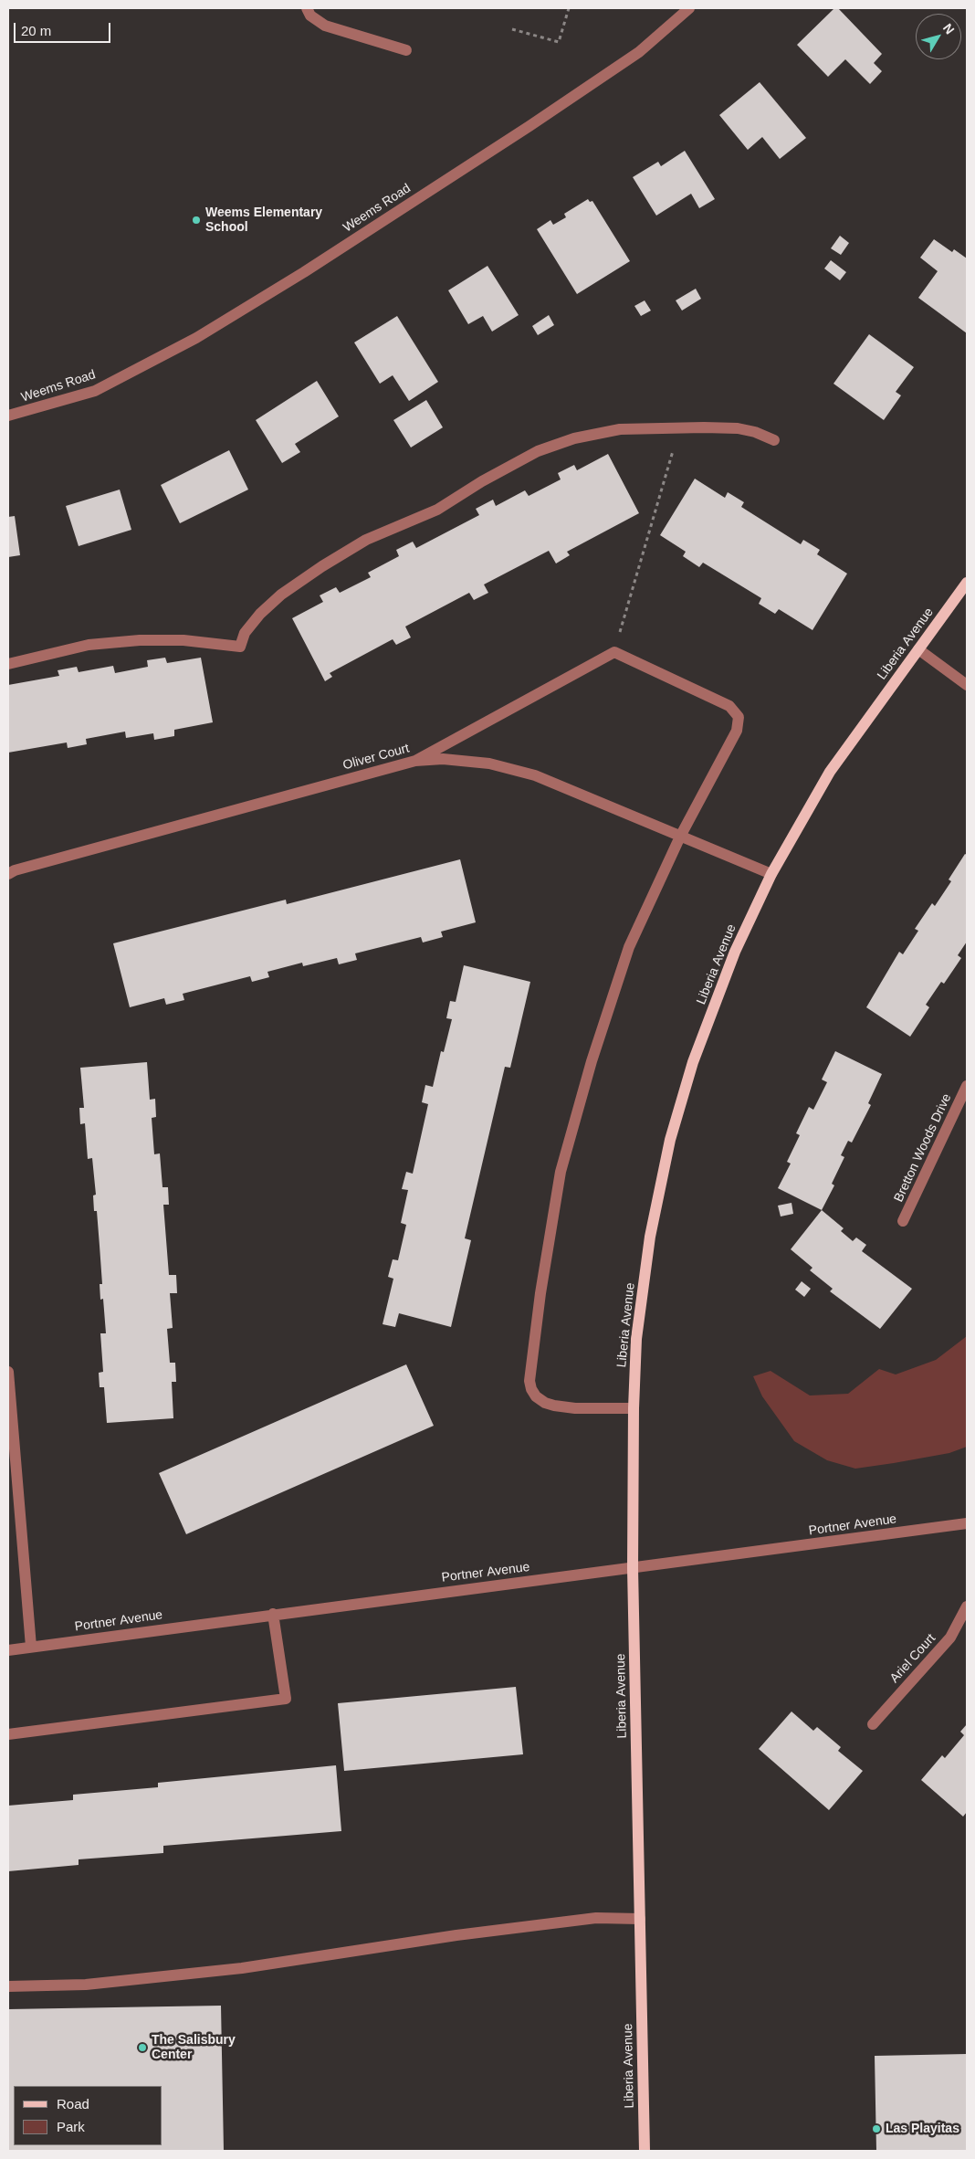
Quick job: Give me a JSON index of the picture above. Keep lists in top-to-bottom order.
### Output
{
  "streets": {
    "main road": ["Liberia Avenue"],
    "street": [
      "Weems Road",
      "Oliver Court",
      "Bretton Woods Drive",
      "Portner Avenue",
      "Ariel Court"
    ]
  },
  "crossings": [
    ["Liberia Avenue", "Oliver Court"],
    ["Liberia Avenue", "Portner Avenue"]
  ],
  "places": ["Weems Elementary School", "The Salisbury Center", "Las Playitas"],
  "legend": ["Road", "Park"],
  "scale_bar": "20 m",
  "north": "top right"
}
